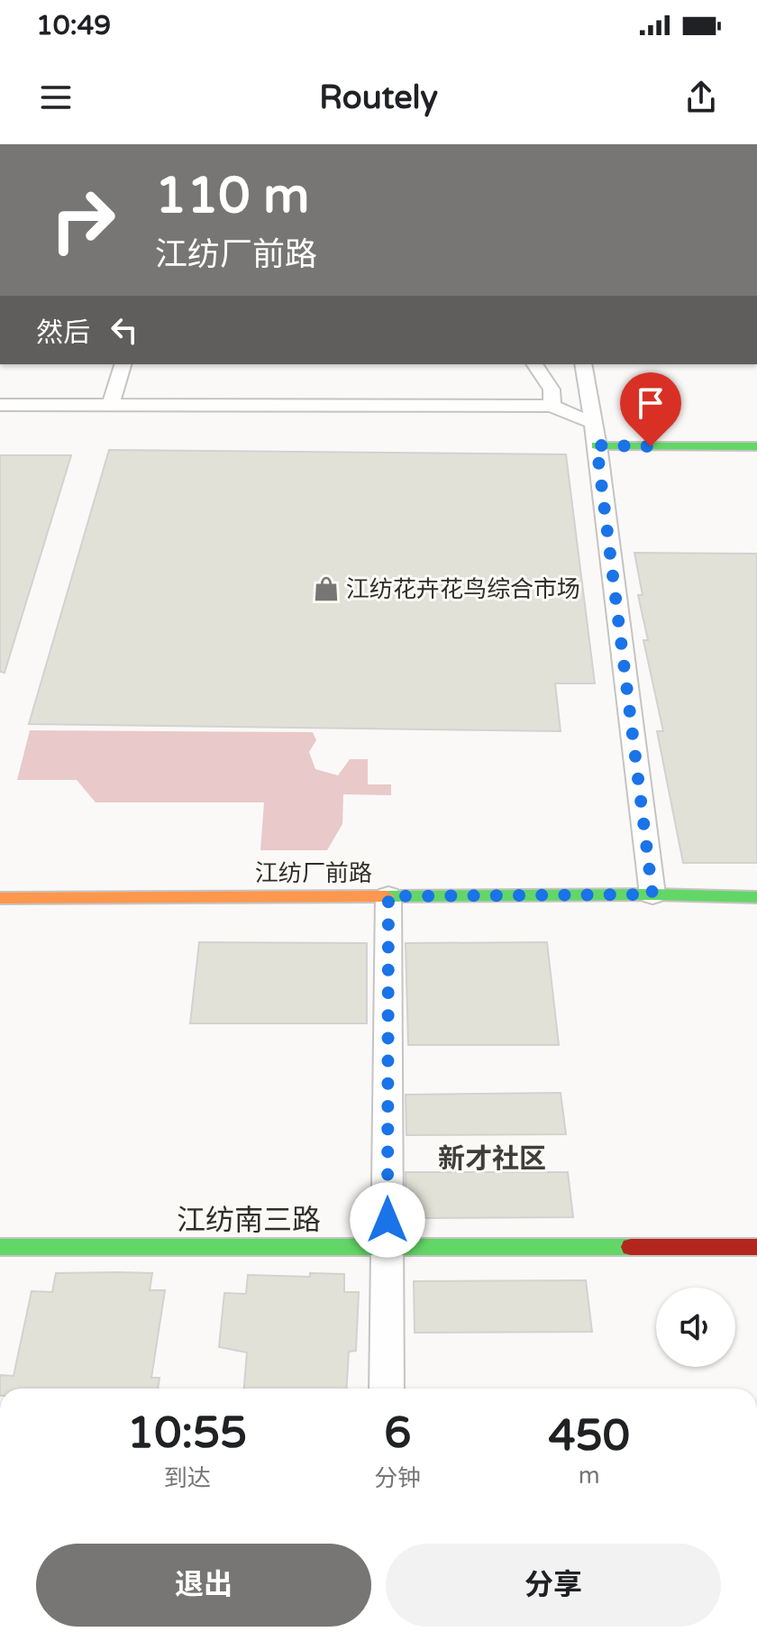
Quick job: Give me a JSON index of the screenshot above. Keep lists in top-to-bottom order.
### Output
{
  "streets": {
    "main road": ["江纺厂前路", "江纺南三路"]
  },
  "districts": ["新才社区"],
  "places": {
    "shop": ["江纺花卉花鸟综合市场"]
  },
  "page": {
    "status": "10:49",
    "header": "Routely",
    "turn": ["110 m", "江纺厂前路"],
    "then": "然后",
    "eta": [
      "10:55",
      "到达",
      "6",
      "分钟",
      "450",
      "m"
    ],
    "buttons": ["退出", "分享"]
  }
}
